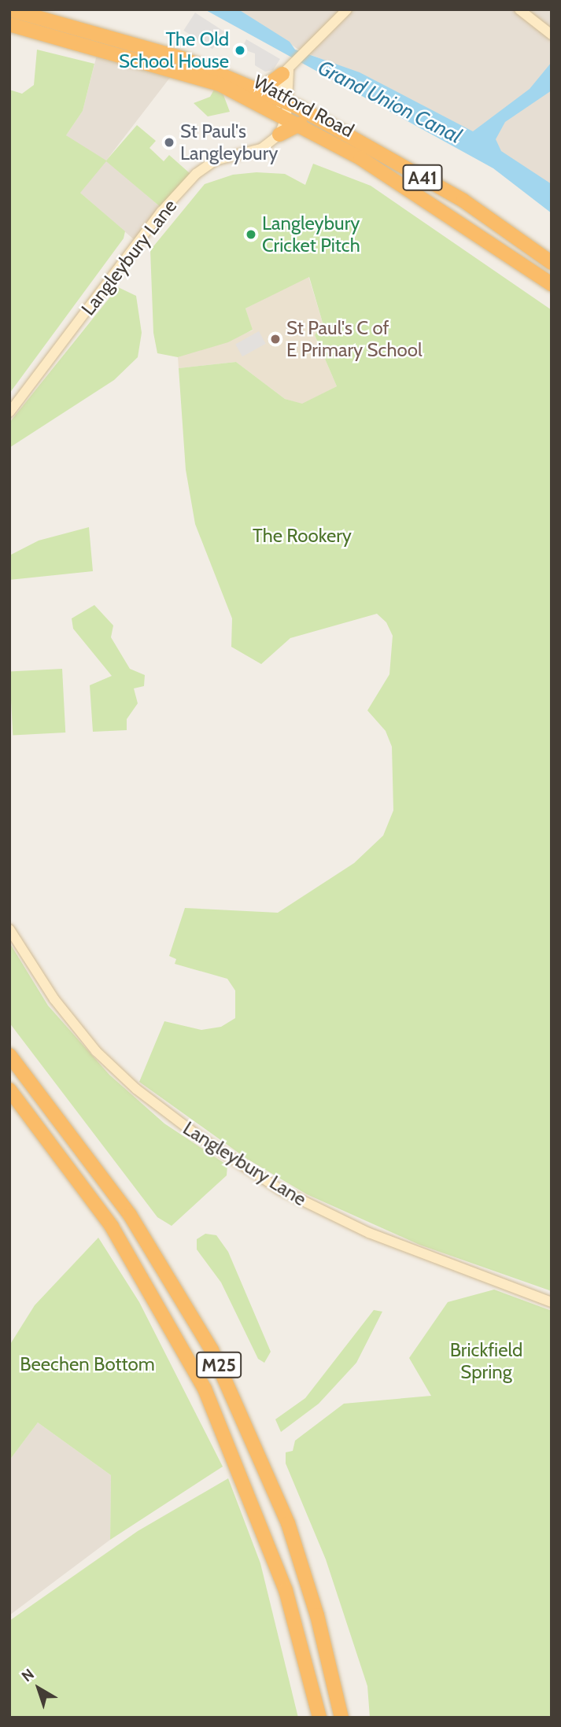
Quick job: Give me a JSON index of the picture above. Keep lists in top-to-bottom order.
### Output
{
  "streets": {
    "highway": ["Watford Road", "A41", "M25"],
    "street": ["Langleybury Lane"]
  },
  "water": ["Grand Union Canal"],
  "parks": ["The Rookery", "Brickfield Spring", "Beechen Bottom"],
  "places": [
    "The Old School House",
    "St Paul's Langleybury",
    "Langleybury Cricket Pitch",
    "St Paul's C of E Primary School"
  ],
  "north": "top left"
}
